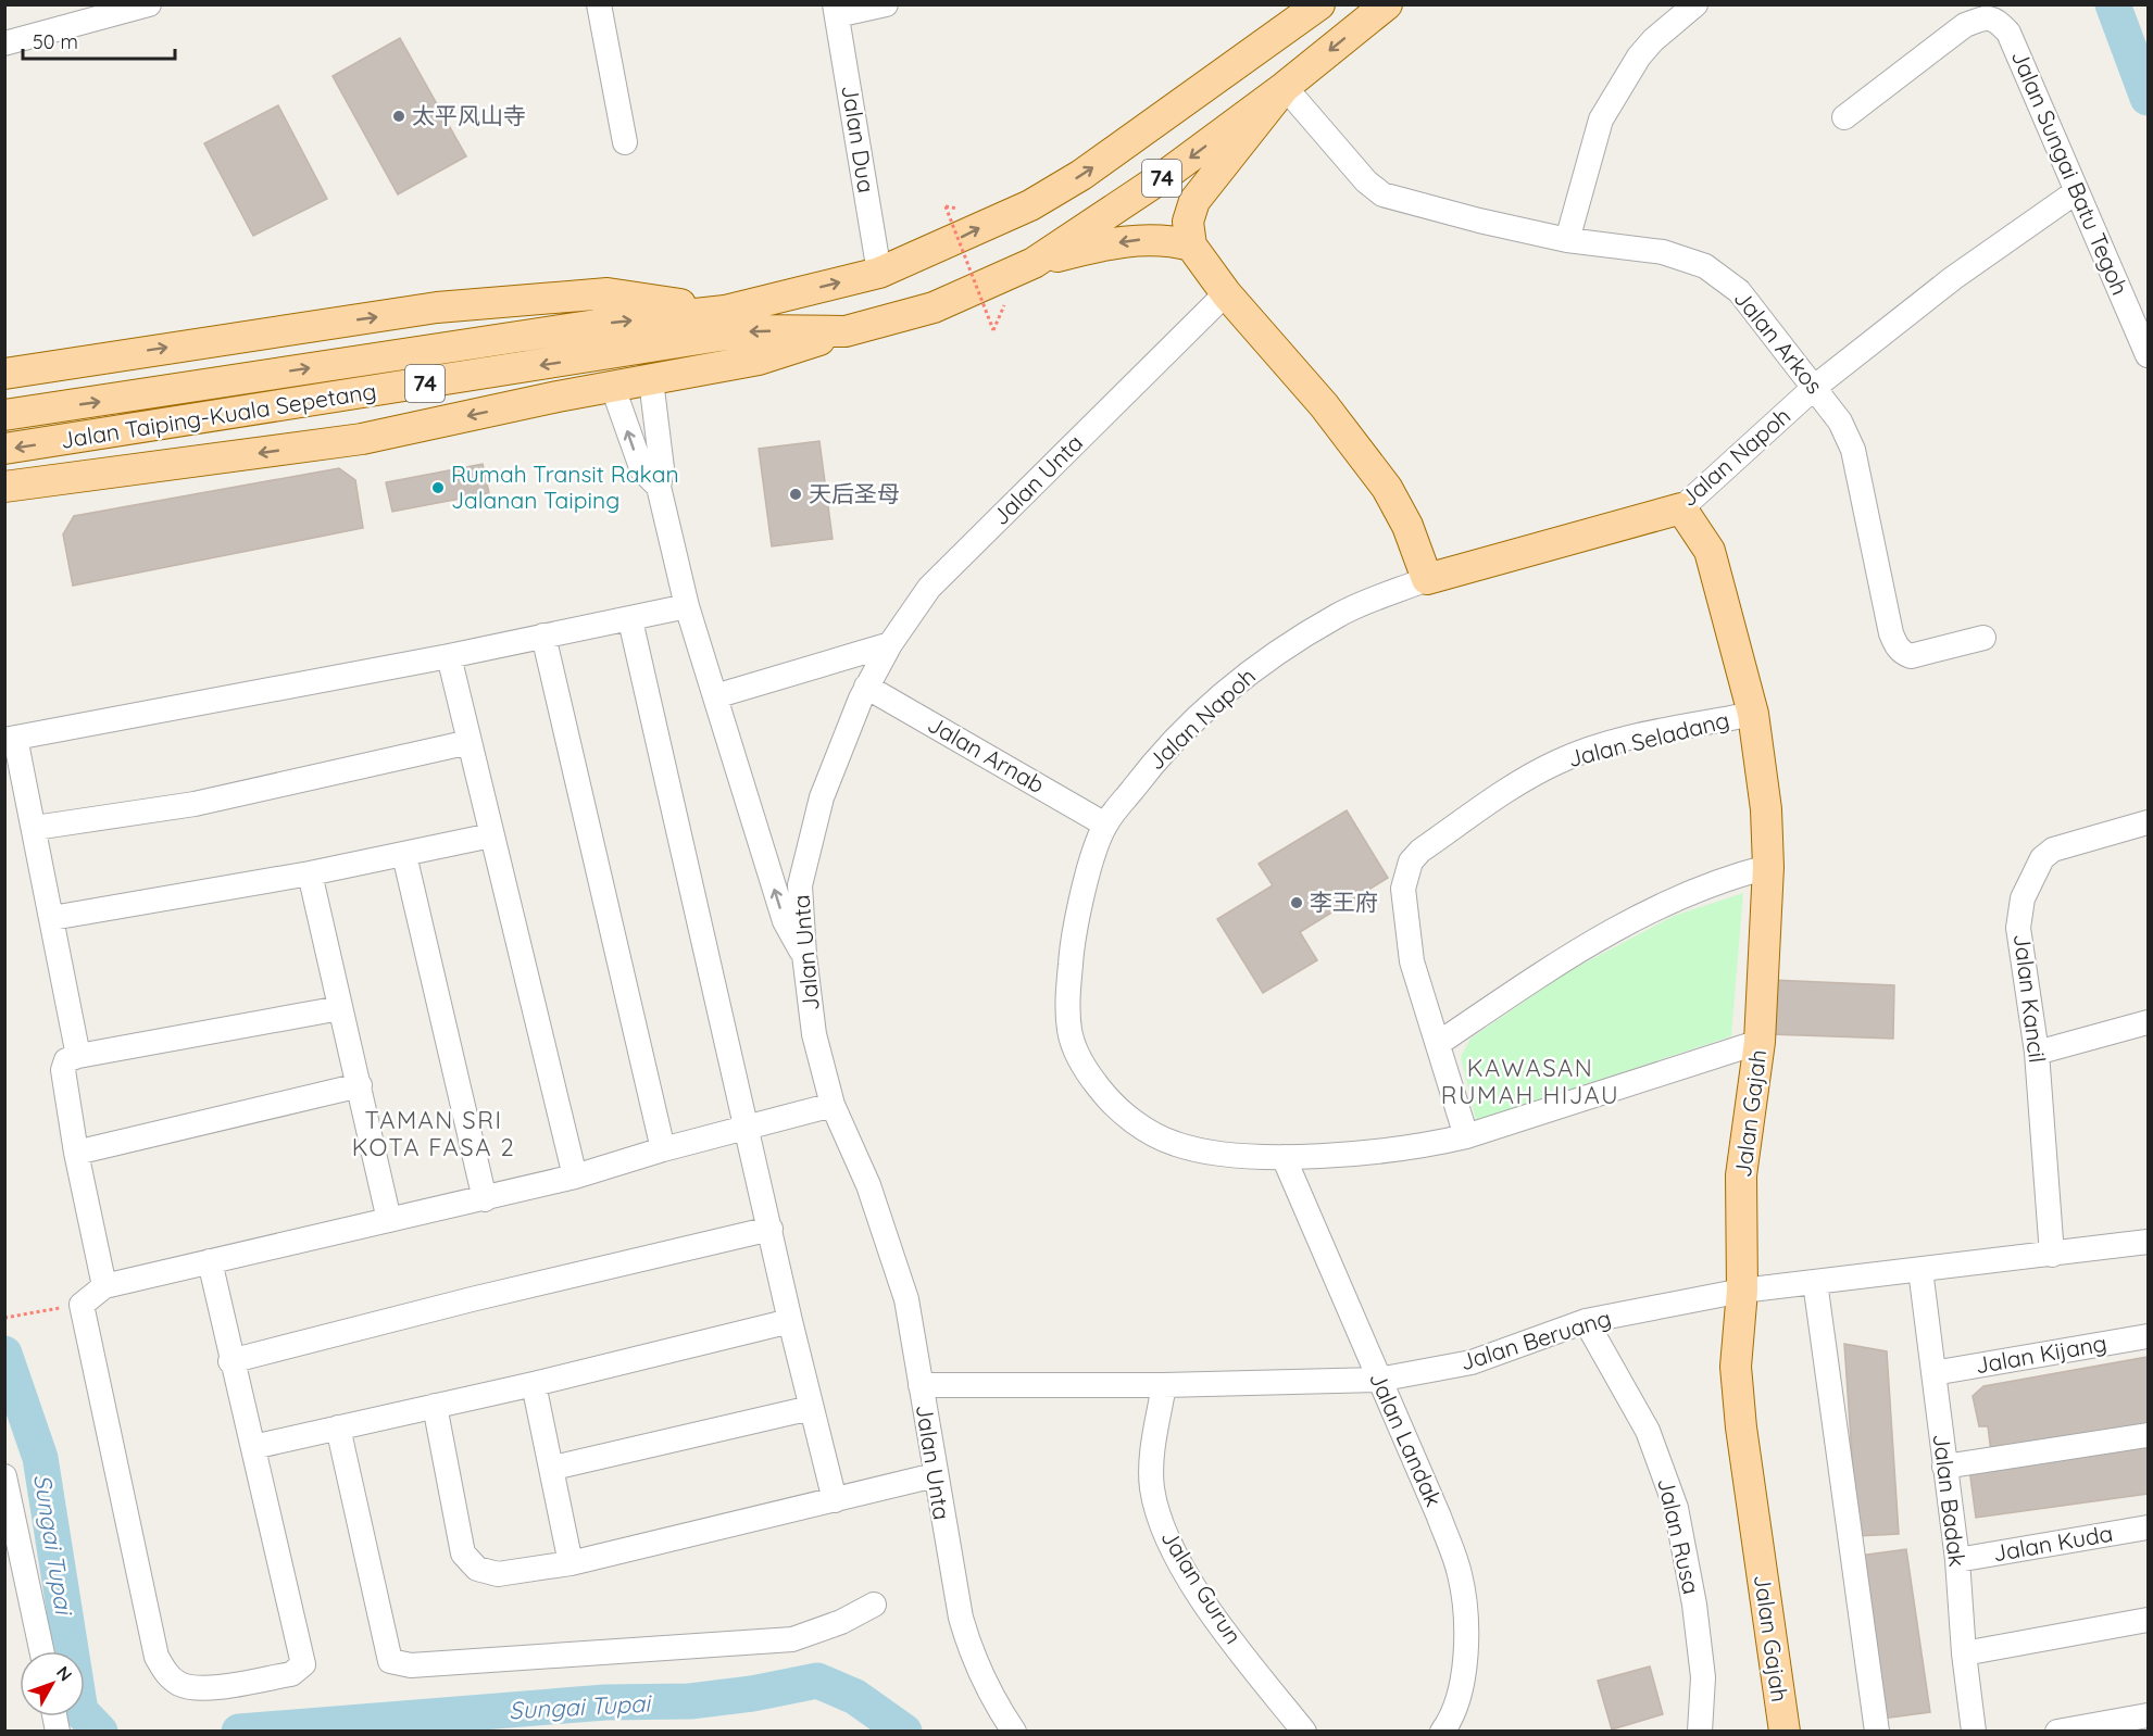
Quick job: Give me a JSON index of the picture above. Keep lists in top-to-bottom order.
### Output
{
  "streets": {
    "main road": [
      "74",
      "Jalan Taiping-Kuala Sepetang",
      "Jalan Napoh",
      "Jalan Gajah"
    ],
    "street": [
      "Jalan Dua",
      "Jalan Sungai Batu Tegoh",
      "Jalan Arkos",
      "Jalan Unta",
      "Jalan Seladang",
      "Jalan Arnab",
      "Jalan Kancil",
      "Jalan Beruang",
      "Jalan Kijang",
      "Jalan Landak",
      "Jalan Badak",
      "Jalan Rusa",
      "Jalan Kuda",
      "Jalan Gurun"
    ]
  },
  "crossings": [
    ["Jalan Dua", "Jalan Taiping-Kuala Sepetang"],
    ["Jalan Sungai Batu Tegoh", "Jalan Napoh"],
    ["Jalan Arkos", "Jalan Taiping-Kuala Sepetang"],
    ["Jalan Arkos", "Jalan Napoh"],
    ["Jalan Napoh", "Jalan Seladang"],
    ["Jalan Napoh", "Jalan Arnab"],
    ["Jalan Napoh", "Jalan Gajah"],
    ["Jalan Napoh", "Jalan Landak"],
    ["Jalan Unta", "Jalan Arnab"],
    ["Jalan Unta", "Jalan Beruang"],
    ["Jalan Seladang", "Jalan Gajah"],
    ["Jalan Kancil", "Jalan Beruang"],
    ["Jalan Gajah", "Jalan Beruang"],
    ["Jalan Beruang", "Jalan Landak"],
    ["Jalan Beruang", "Jalan Badak"],
    ["Jalan Beruang", "Jalan Rusa"],
    ["Jalan Beruang", "Jalan Gurun"],
    ["Jalan Kijang", "Jalan Badak"],
    ["Jalan Badak", "Jalan Kuda"]
  ],
  "districts": ["KAWASAN RUMAH HIJAU", "TAMAN SRI KOTA FASA 2"],
  "water": ["Sungai Tupai"],
  "places": [
    "太平风山寺",
    "Rumah Transit Rakan Jalanan Taiping",
    "天后圣母",
    "李王府"
  ],
  "scale_bar": "50 m",
  "north": "top right"
}
